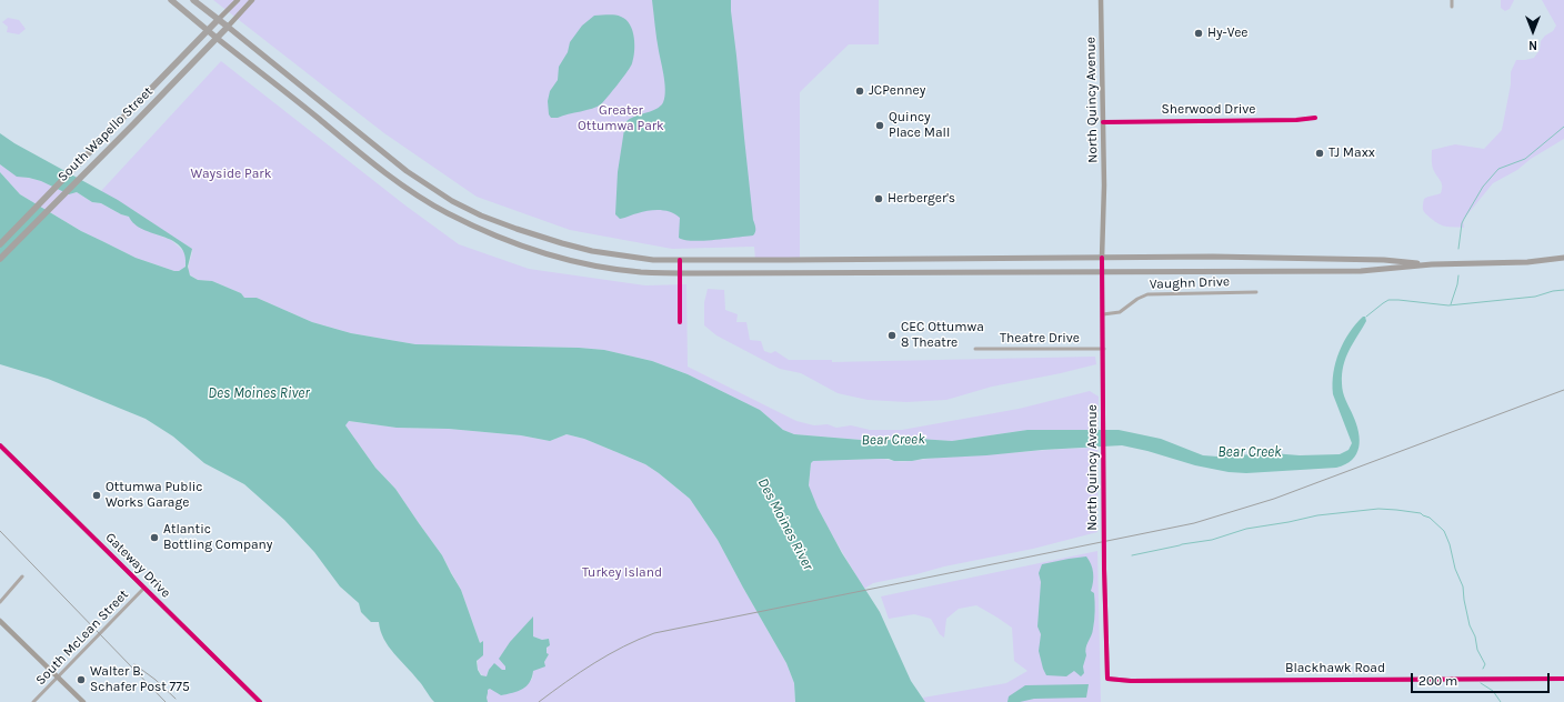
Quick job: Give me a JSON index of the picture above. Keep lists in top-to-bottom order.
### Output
{
  "streets": {
    "highway": ["South Wapello Street"],
    "main road": ["North Quincy Avenue"],
    "street": [
      "Sherwood Drive",
      "Vaughn Drive",
      "Theatre Drive",
      "Gateway Drive",
      "South McLean Street",
      "Blackhawk Road"
    ]
  },
  "crossings": [
    ["North Quincy Avenue", "Sherwood Drive"],
    ["North Quincy Avenue", "Vaughn Drive"],
    ["North Quincy Avenue", "Theatre Drive"],
    ["North Quincy Avenue", "Blackhawk Road"],
    ["Gateway Drive", "South McLean Street"]
  ],
  "water": ["Des Moines River", "Bear Creek"],
  "parks": ["Greater Ottumwa Park", "Wayside Park", "Turkey Island"],
  "places": [
    "Hy-Vee",
    "JCPenney",
    "Quincy Place Mall",
    "TJ Maxx",
    "Herberger's",
    "CEC Ottumwa 8 Theatre",
    "Ottumwa Public Works Garage",
    "Atlantic Bottling Company",
    "Walter B. Schafer Post 775"
  ],
  "scale_bar": "200 m",
  "north": "bottom"
}
